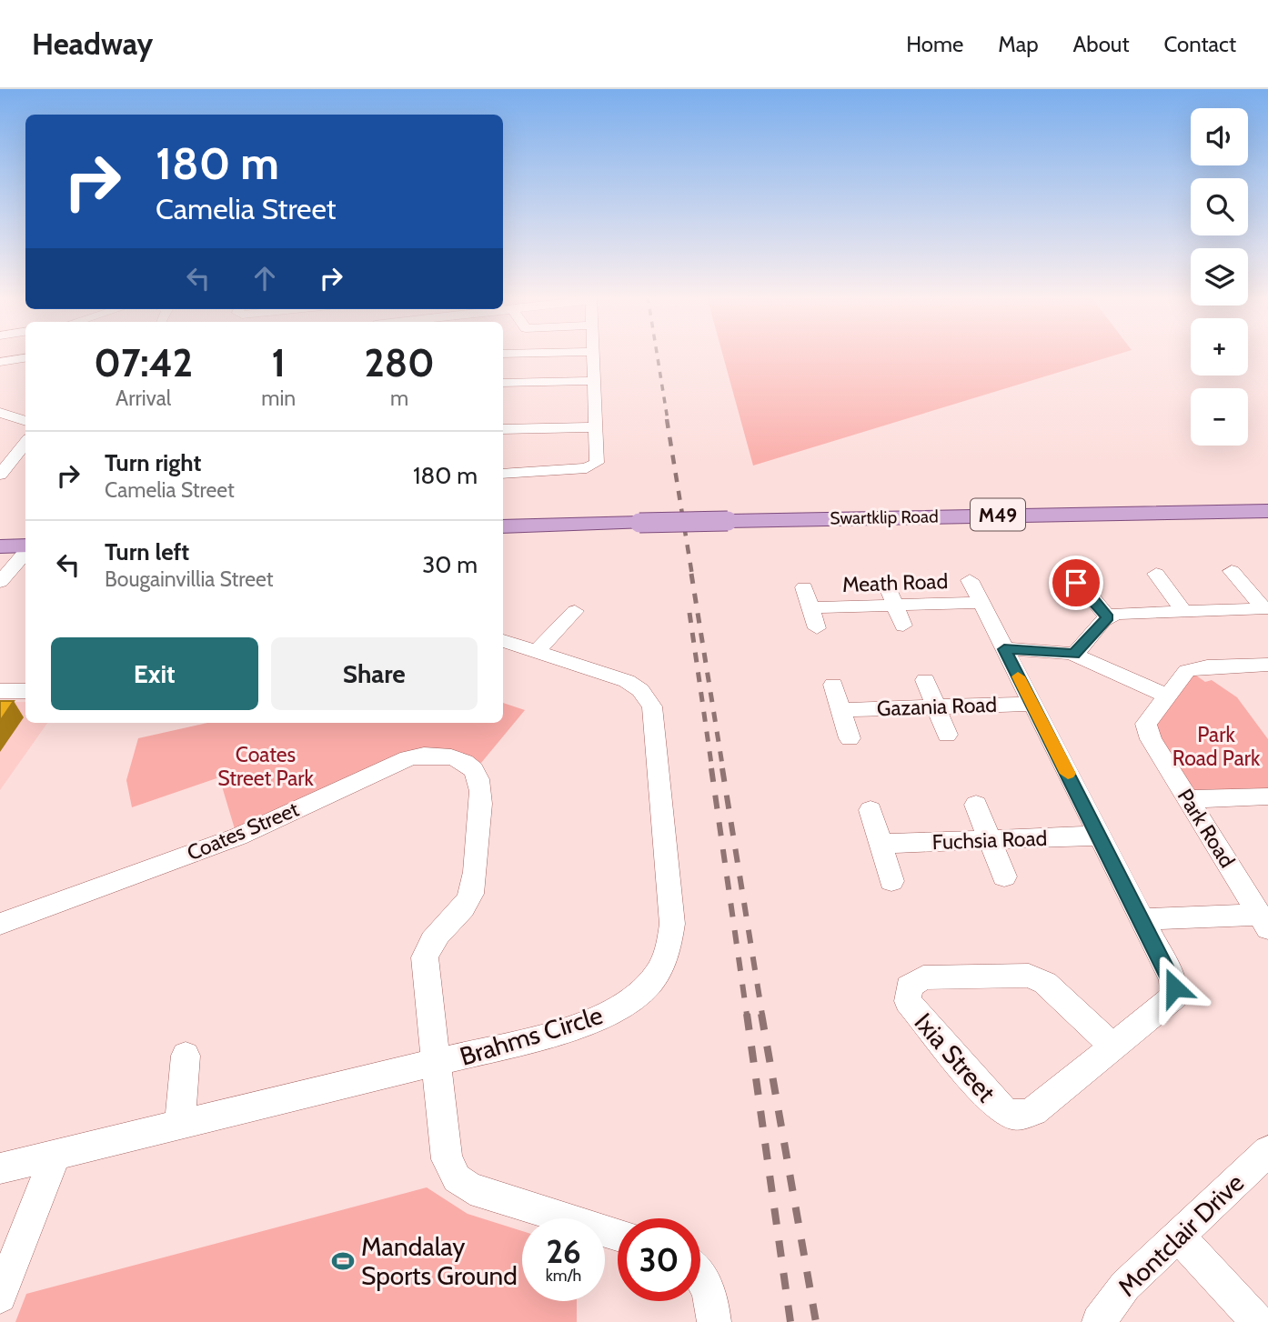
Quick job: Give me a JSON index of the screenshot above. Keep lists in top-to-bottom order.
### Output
{
  "streets": {
    "main road": ["M49", "Swartklip Road"],
    "street": [
      "Meath Road",
      "Gazania Road",
      "Park Road",
      "Coates Street",
      "Fuchsia Road",
      "Brahms Circle",
      "Ixia Street",
      "Montclair Drive"
    ]
  },
  "crossings": [
    ["Meath Road", "Ixia Street"],
    ["Gazania Road", "Ixia Street"],
    ["Coates Street", "Brahms Circle"],
    ["Fuchsia Road", "Ixia Street"]
  ],
  "parks": ["Park Road Park", "Coates Street Park"],
  "places": {
    "sports": ["Mandalay Sports Ground"]
  },
  "page": {
    "header": "Headway",
    "nav": [
      "Home",
      "Map",
      "About",
      "Contact"
    ],
    "map_buttons": ["+", "−"],
    "turn": ["180 m", "Camelia Street"],
    "eta": [
      "07:42",
      "Arrival",
      "1",
      "min",
      "280",
      "m"
    ],
    "list": [
      {
        "name": "Turn right",
        "note": "Camelia Street",
        "value": "180 m"
      },
      {
        "name": "Turn left",
        "note": "Bougainvillia Street",
        "value": "30 m"
      }
    ],
    "buttons": ["Exit", "Share"],
    "speed": "26 km/h",
    "limit": "30"
  }
}
